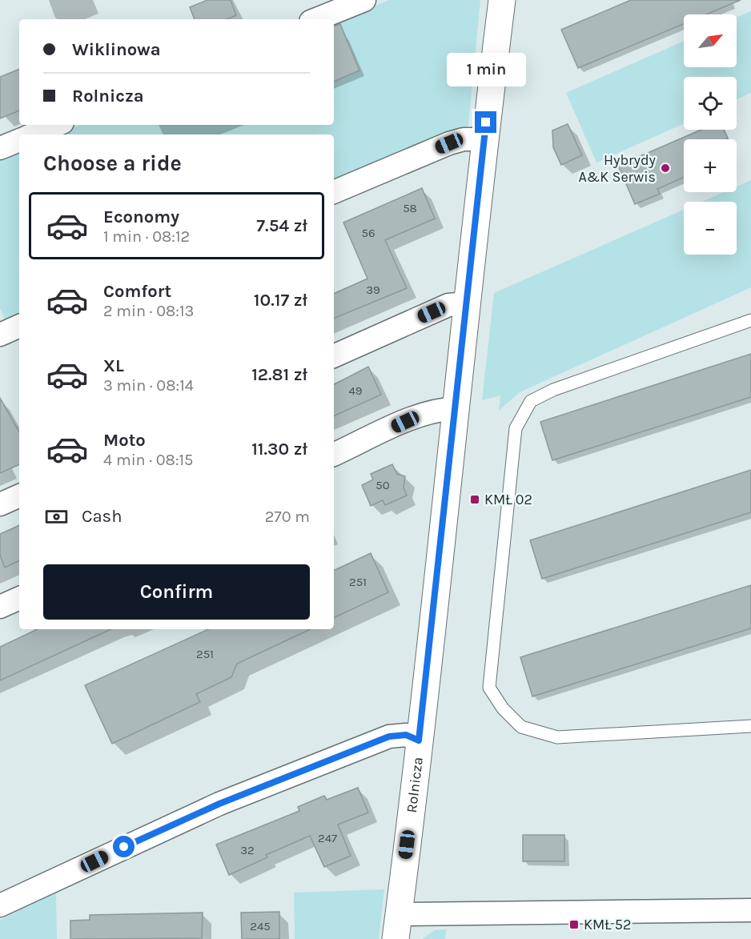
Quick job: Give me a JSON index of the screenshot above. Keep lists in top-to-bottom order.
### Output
{
  "streets": {
    "street": ["Rolnicza"]
  },
  "places": {
    "other": ["Hybrydy A&K Serwis"],
    "transit": ["KMŁ 02", "KMŁ 52"]
  },
  "house_numbers": [
    "58",
    "56",
    "39",
    "49",
    "50",
    "251",
    "251",
    "247",
    "32",
    "245"
  ],
  "north": "top right",
  "page": {
    "map_buttons": ["+", "−"],
    "banner": ["Wiklinowa", "Rolnicza"],
    "bubble": "1 min",
    "heading": "Choose a ride",
    "list": [
      {
        "name": "Economy",
        "note": "1 min · 08:12",
        "value": "7.54 zł"
      },
      {
        "name": "Comfort",
        "note": "2 min · 08:13",
        "value": "10.17 zł"
      },
      {
        "name": "XL",
        "note": "3 min · 08:14",
        "value": "12.81 zł"
      },
      {
        "name": "Moto",
        "note": "4 min · 08:15",
        "value": "11.30 zł"
      }
    ],
    "pay": ["Cash", "270 m"],
    "buttons": "Confirm"
  }
}
